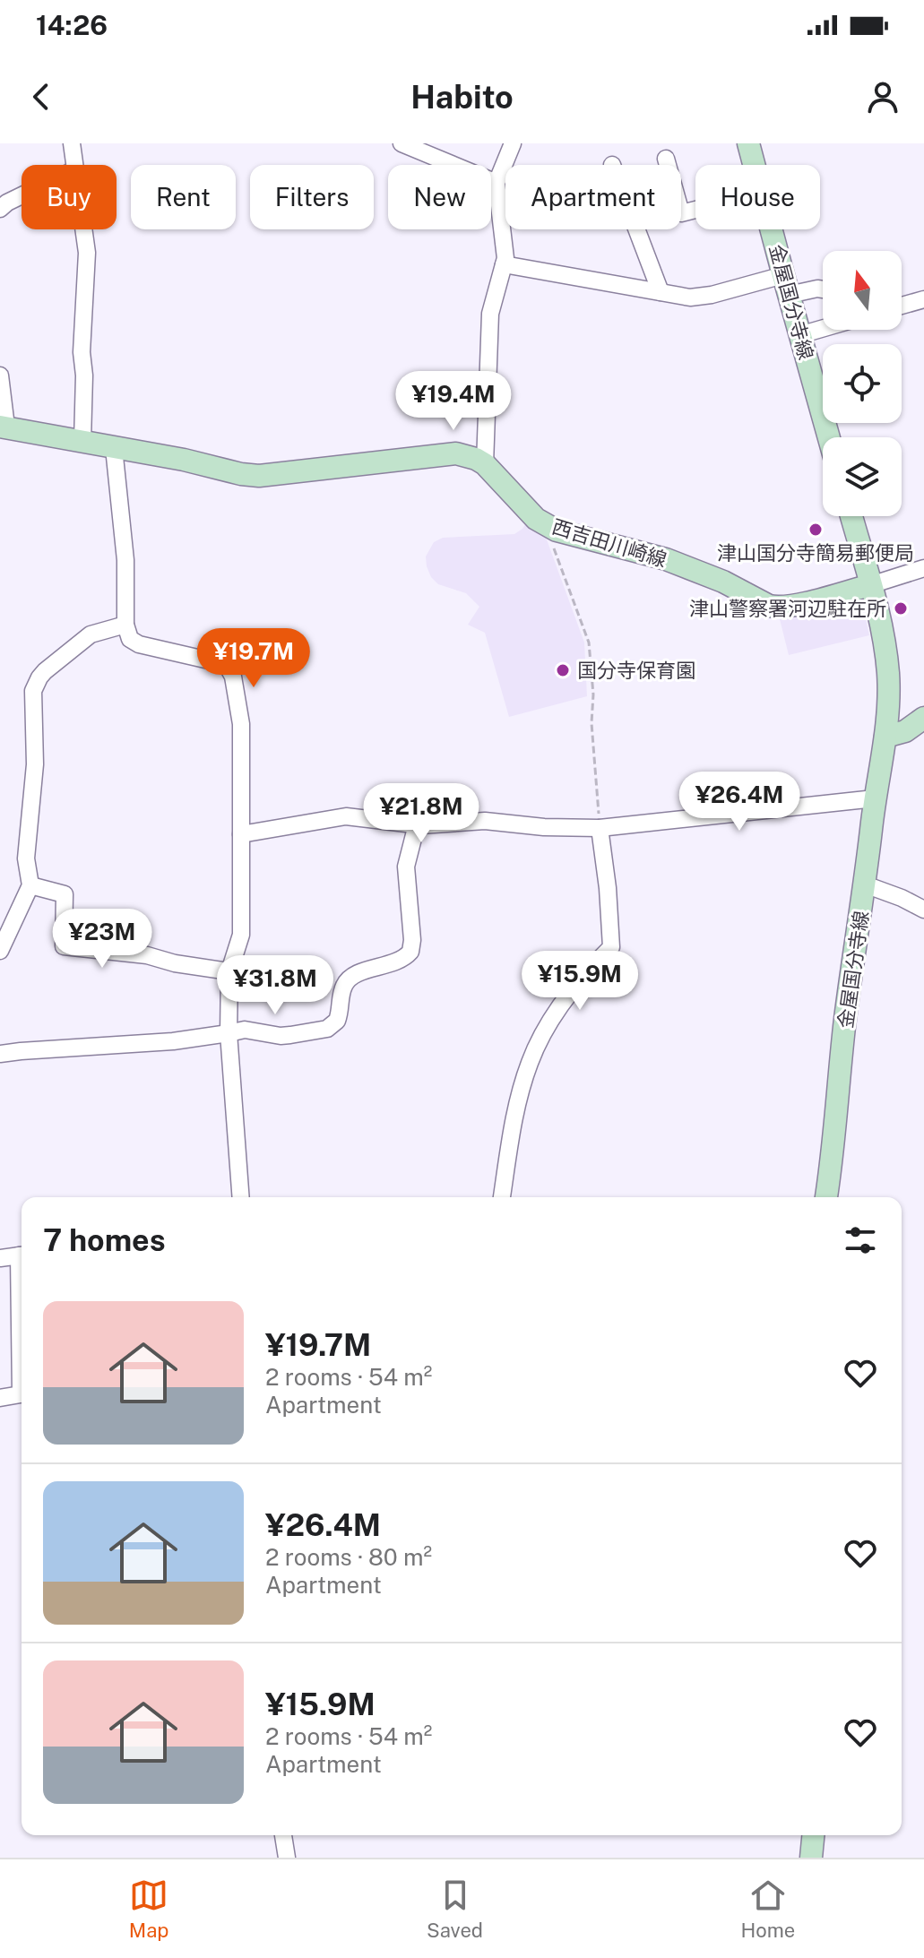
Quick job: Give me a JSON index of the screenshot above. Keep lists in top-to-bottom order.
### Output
{
  "streets": {
    "main road": ["金屋国分寺線", "西吉田川崎線"]
  },
  "places": ["津山国分寺簡易郵便局", "津山警察署河辺駐在所", "国分寺保育園"],
  "north": "top",
  "page": {
    "status": "14:26",
    "header": "Habito",
    "chip": [
      "Buy",
      "Rent",
      "Filters",
      "New",
      "Apartment",
      "House"
    ],
    "price": [
      "¥19.4M",
      "¥19.7M",
      "¥26.4M",
      "¥21.8M",
      "¥23M",
      "¥15.9M",
      "¥31.8M"
    ],
    "heading": "7 homes",
    "list": [
      {
        "name": "¥19.7M",
        "note": "2 rooms · 54 m² · Apartment"
      },
      {
        "name": "¥26.4M",
        "note": "2 rooms · 80 m² · Apartment"
      },
      {
        "name": "¥15.9M",
        "note": "2 rooms · 54 m² · Apartment"
      }
    ],
    "tabs": ["Map", "Saved", "Home"]
  }
}
